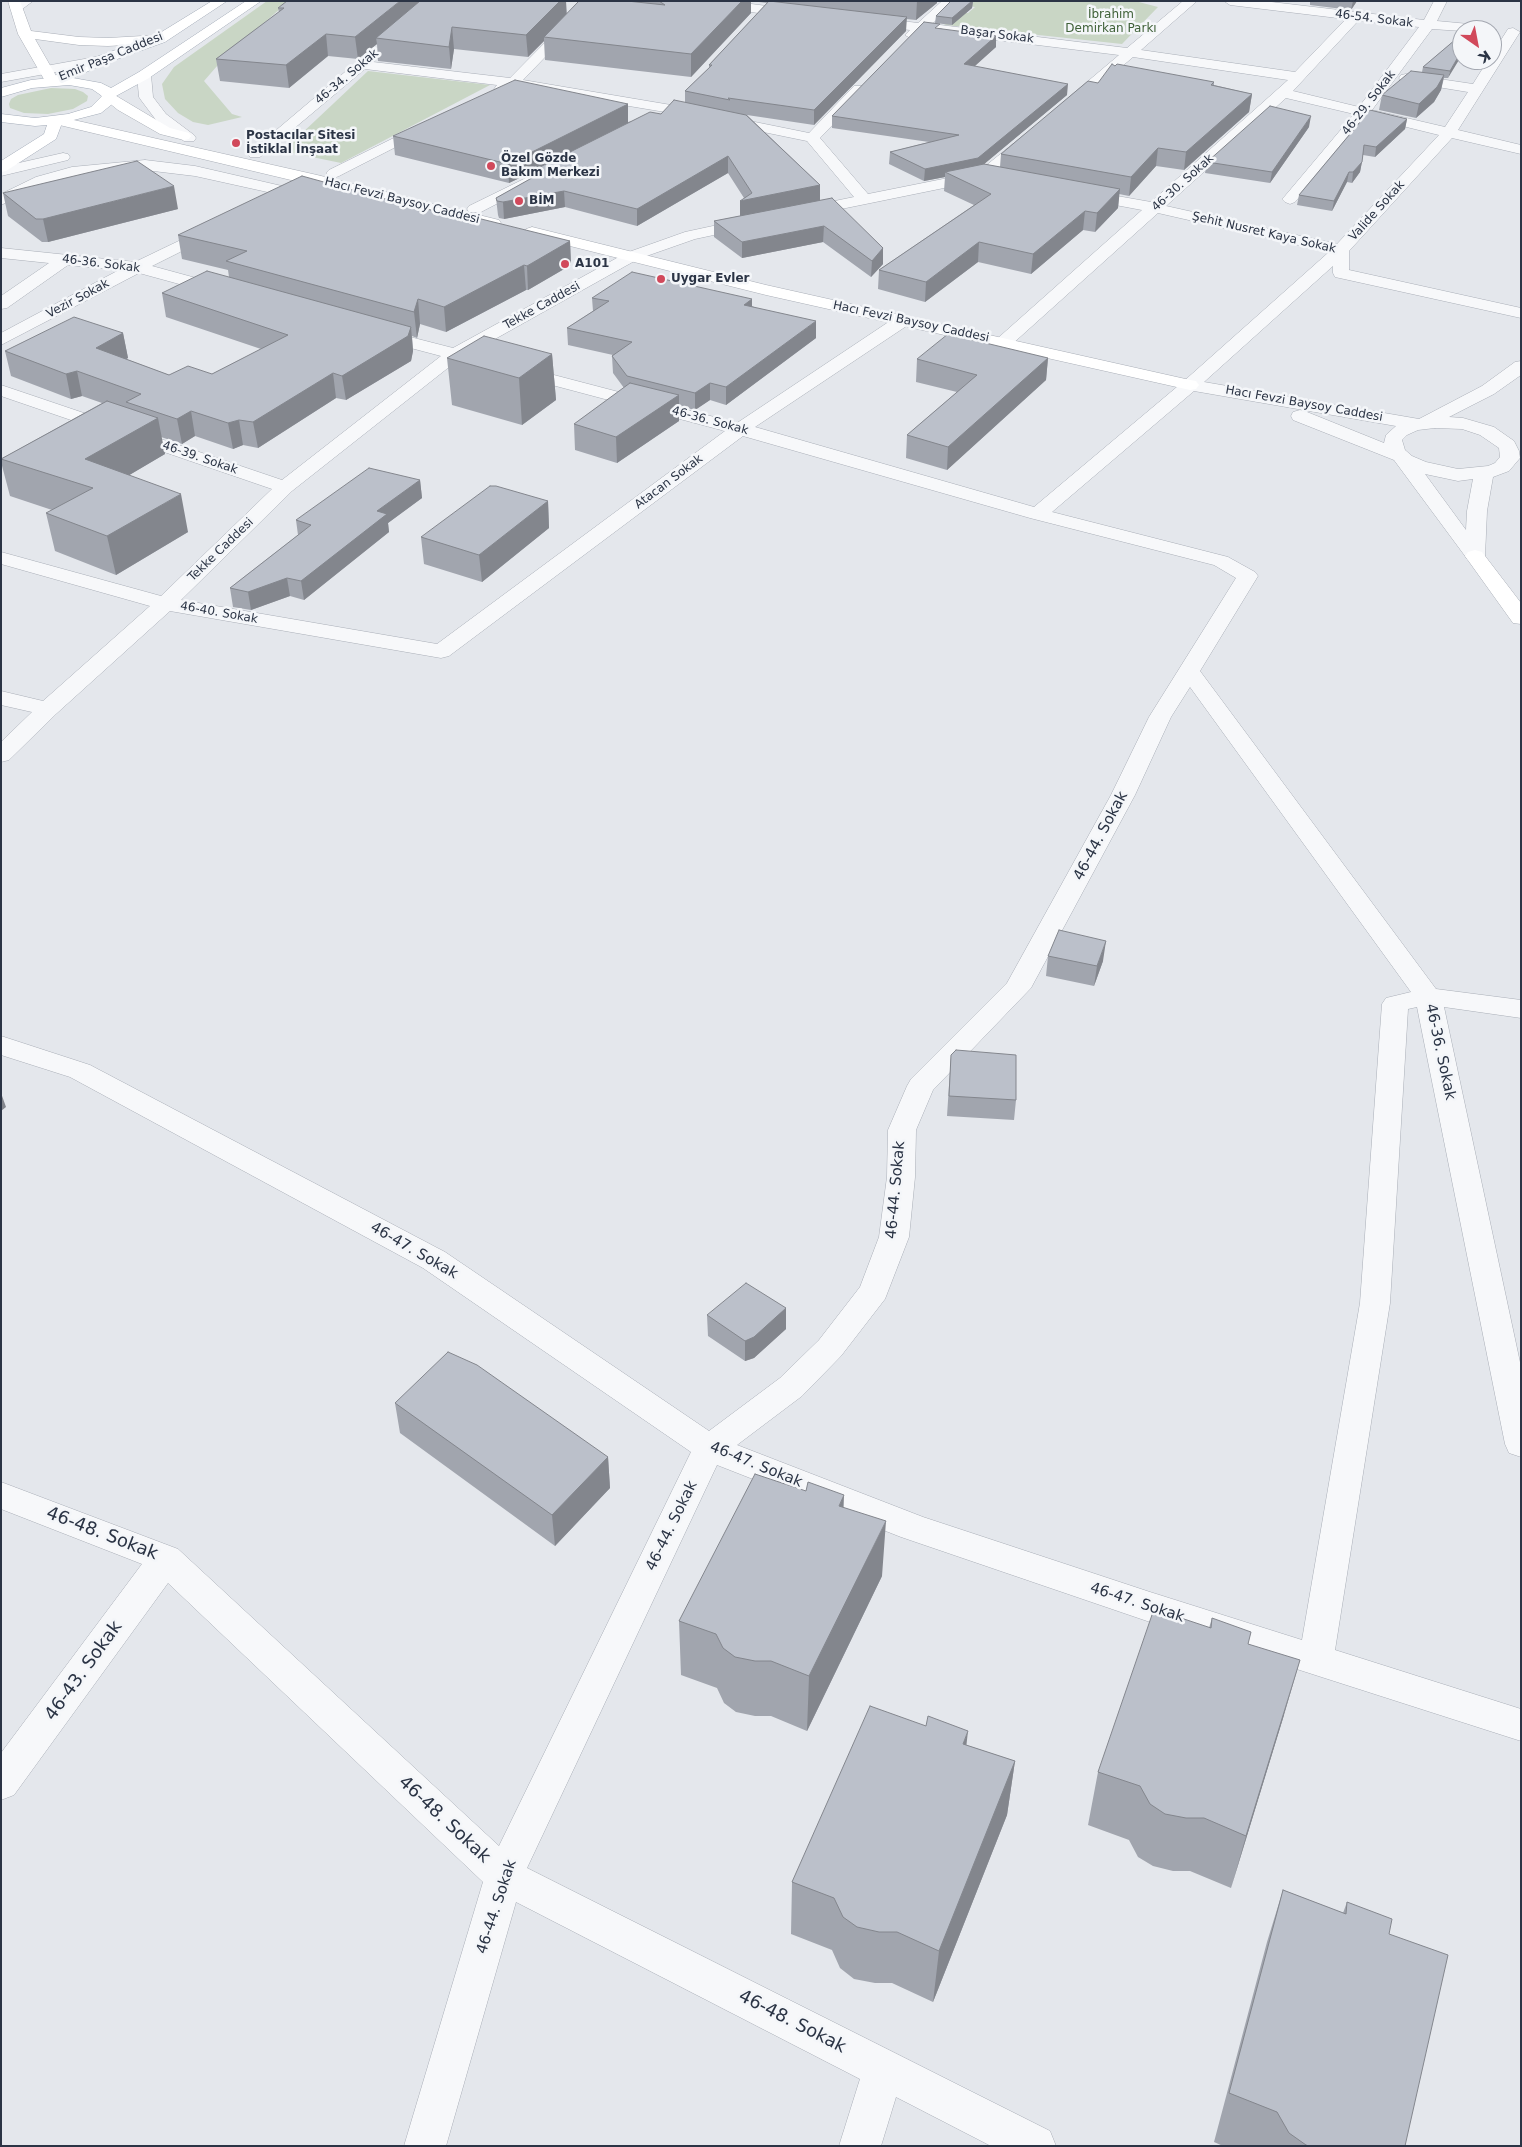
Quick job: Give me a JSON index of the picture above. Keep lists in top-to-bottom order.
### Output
{
  "streets": {
    "street": [
      "46-54. Sokak",
      "Başar Sokak",
      "Emir Paşa Caddesi",
      "46-34. Sokak",
      "46-29. Sokak",
      "46-30. Sokak",
      "Hacı Fevzi Baysoy Caddesi",
      "Valide Sokak",
      "Şehit Nusret Kaya Sokak",
      "46-36. Sokak",
      "Vezir Sokak",
      "Tekke Caddesi",
      "46-39. Sokak",
      "Atacan Sokak",
      "46-40. Sokak",
      "46-44. Sokak",
      "46-47. Sokak",
      "46-48. Sokak",
      "46-43. Sokak"
    ]
  },
  "crossings": [
    ["46-54. Sokak", "46-29. Sokak"],
    ["46-54. Sokak", "46-30. Sokak"],
    ["46-54. Sokak", "Valide Sokak"],
    ["Başar Sokak", "46-30. Sokak"],
    ["Emir Paşa Caddesi", "Hacı Fevzi Baysoy Caddesi"],
    ["46-34. Sokak", "Hacı Fevzi Baysoy Caddesi"],
    ["46-30. Sokak", "Hacı Fevzi Baysoy Caddesi"],
    ["46-30. Sokak", "Şehit Nusret Kaya Sokak"],
    ["Hacı Fevzi Baysoy Caddesi", "Valide Sokak"],
    ["Hacı Fevzi Baysoy Caddesi", "Tekke Caddesi"],
    ["Hacı Fevzi Baysoy Caddesi", "Atacan Sokak"],
    ["Valide Sokak", "Şehit Nusret Kaya Sokak"],
    ["Valide Sokak", "46-36. Sokak"],
    ["Valide Sokak", "46-44. Sokak"],
    ["46-36. Sokak", "Vezir Sokak"],
    ["46-36. Sokak", "Tekke Caddesi"],
    ["46-36. Sokak", "Atacan Sokak"],
    ["46-36. Sokak", "46-44. Sokak"],
    ["Tekke Caddesi", "46-39. Sokak"],
    ["Tekke Caddesi", "46-40. Sokak"],
    ["Atacan Sokak", "46-40. Sokak"],
    ["46-44. Sokak", "46-47. Sokak"],
    ["46-44. Sokak", "46-48. Sokak"],
    ["46-48. Sokak", "46-43. Sokak"]
  ],
  "parks": ["İbrahim Demirkan Parkı"],
  "places": [
    "Postacılar Sitesi İstiklal İnşaat",
    "Özel Gözde Bakım Merkezi",
    "BİM",
    "A101",
    "Uygar Evler"
  ],
  "north": "bottom right"
}
